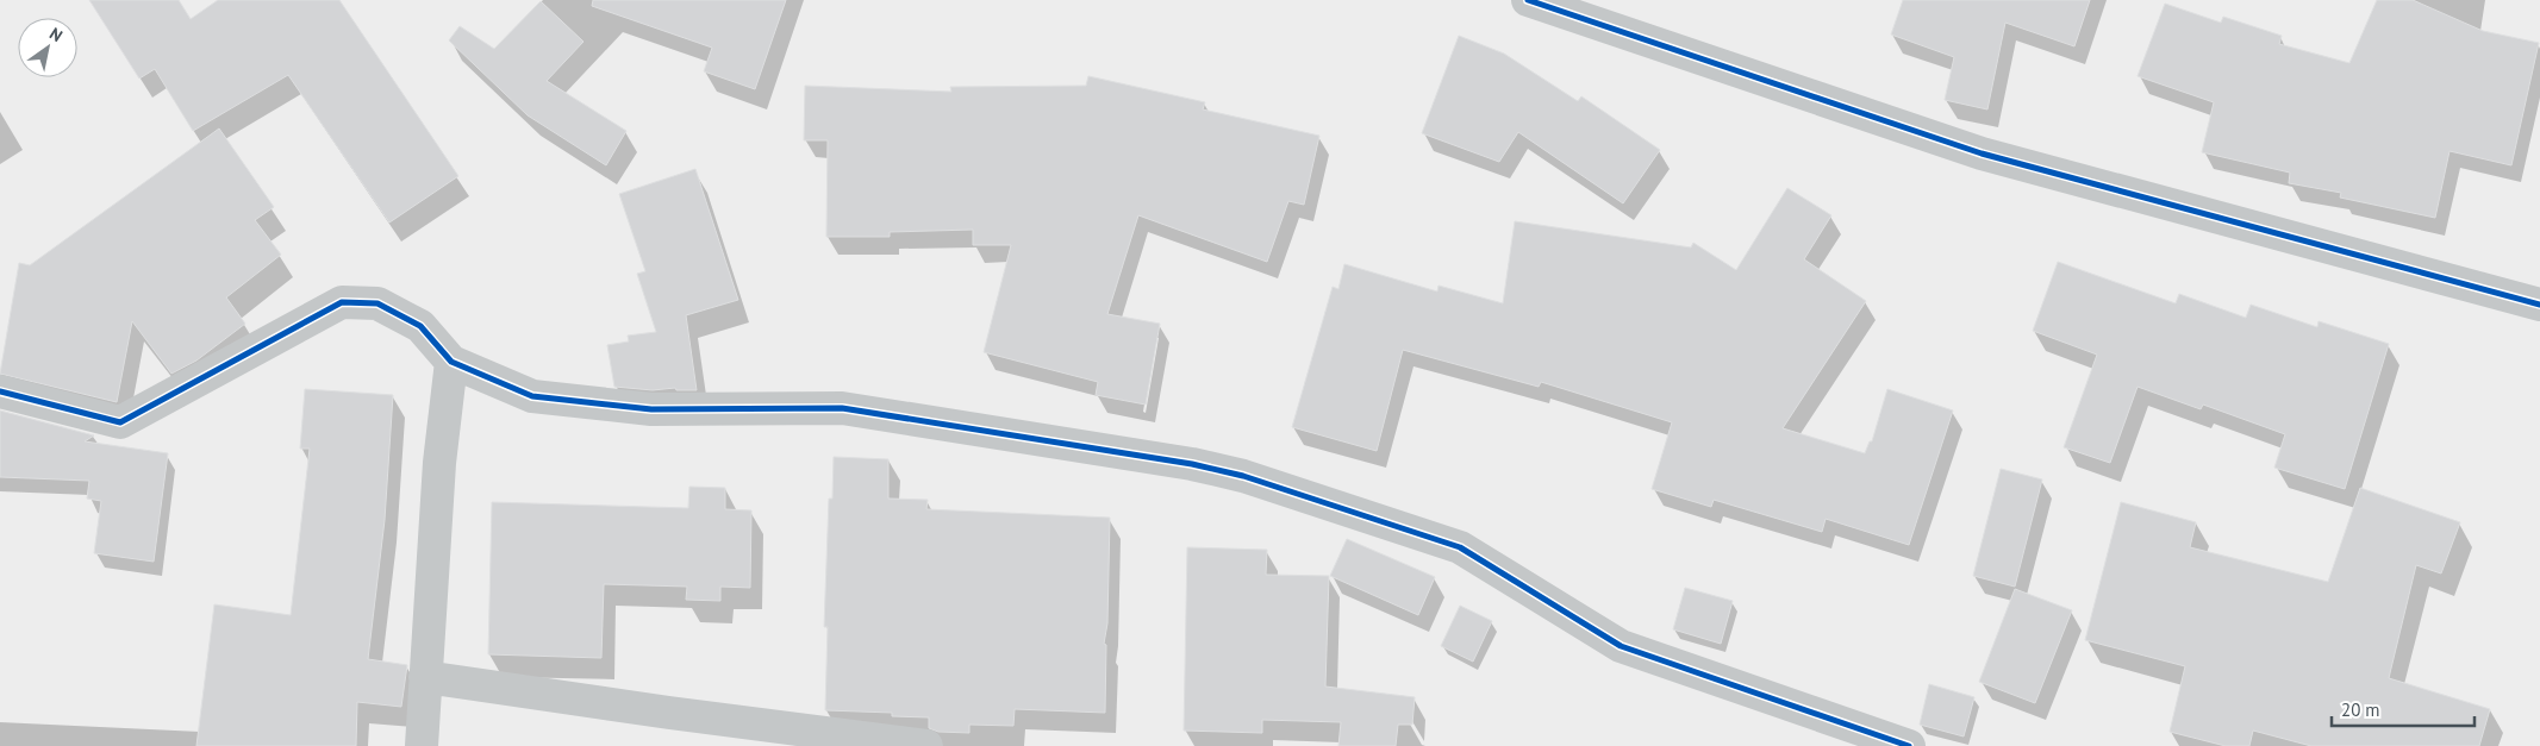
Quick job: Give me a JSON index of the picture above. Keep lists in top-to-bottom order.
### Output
{
  "scale_bar": "20 m",
  "north": "top right"
}
